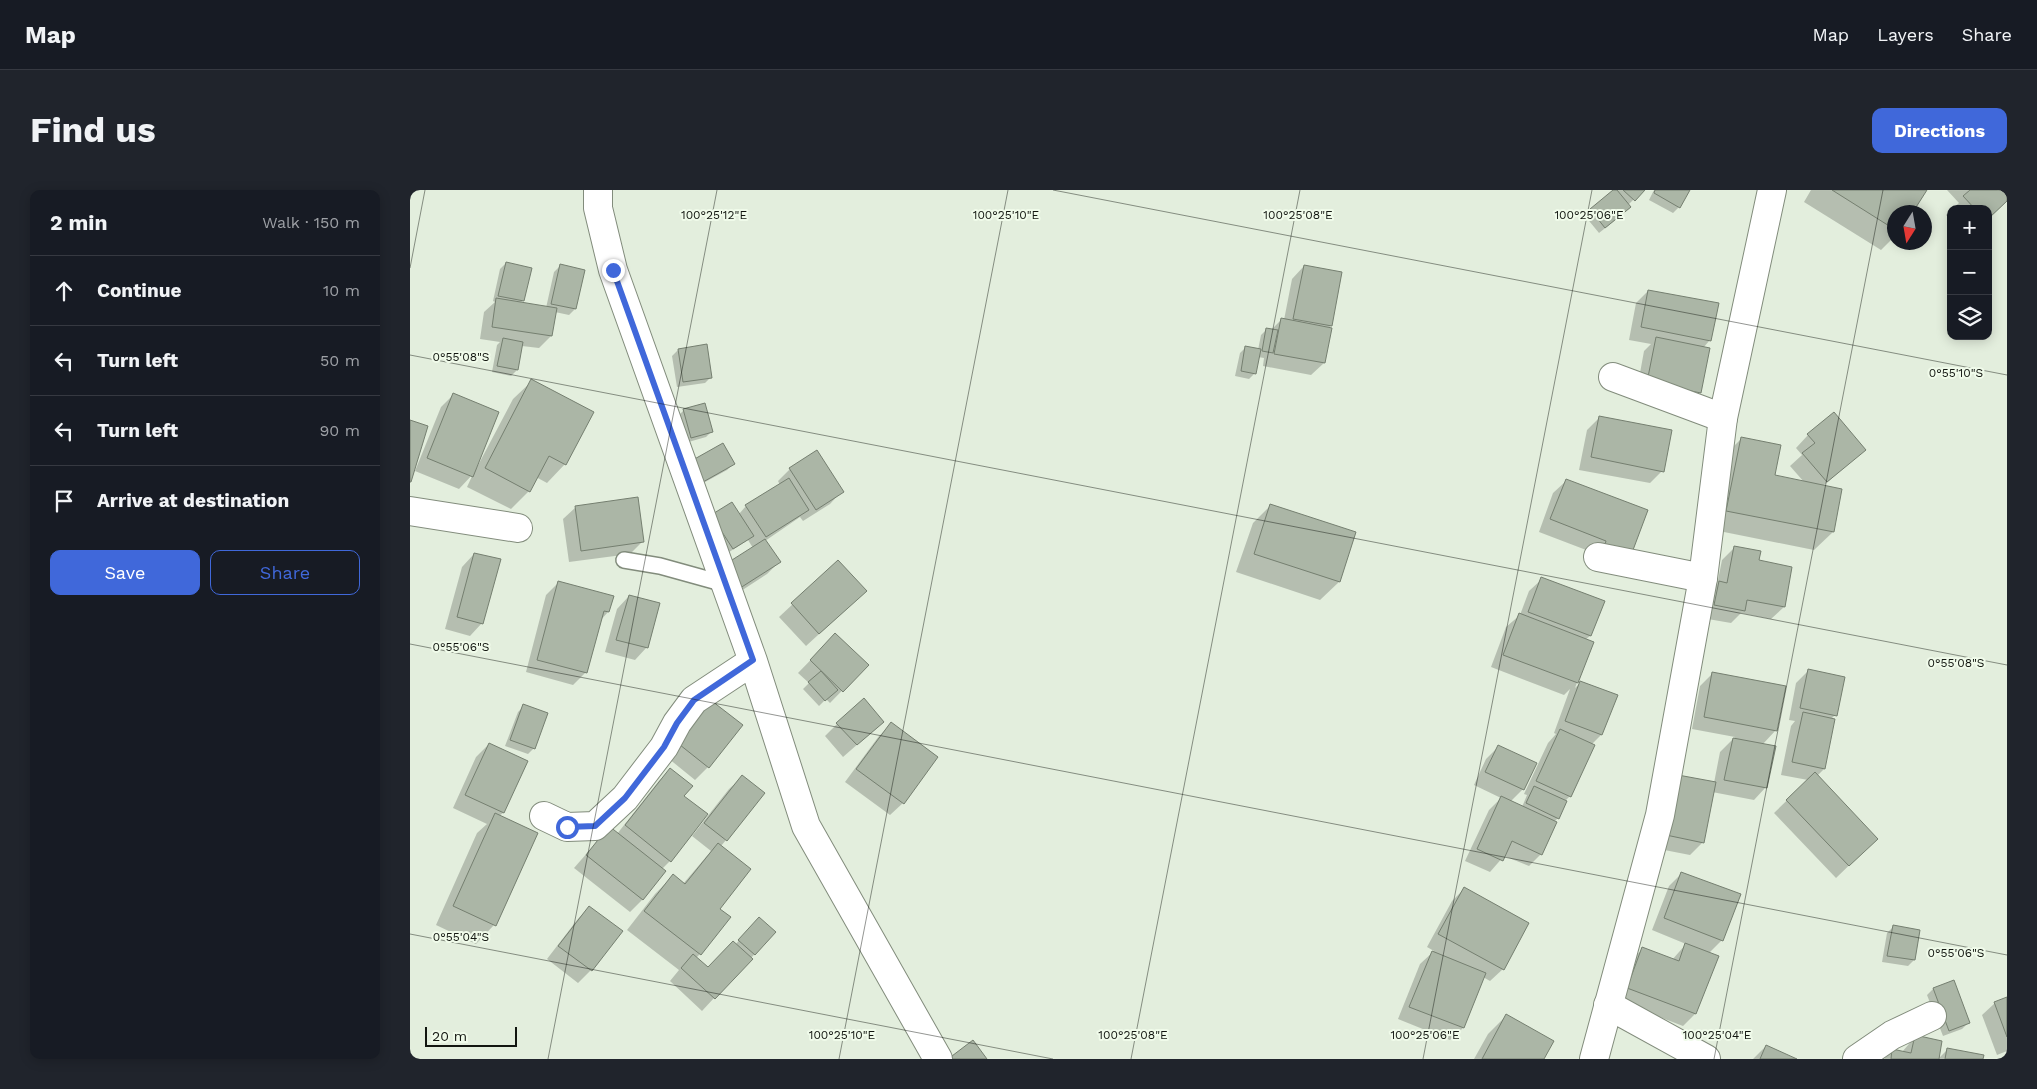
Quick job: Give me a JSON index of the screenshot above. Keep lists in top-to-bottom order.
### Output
{
  "scale_bar": "20 m",
  "north": "bottom",
  "page": {
    "header": "Map",
    "nav": ["Map", "Layers", "Share"],
    "buttons": [
      "Directions",
      ["Save", "Share"]
    ],
    "title": "Find us",
    "heading": ["2 min", "Walk · 150 m"],
    "map_buttons": ["+", "−"],
    "list": [
      ["Continue", "10 m"],
      ["Turn left", "50 m"],
      ["Turn left", "90 m"],
      "Arrive at destination"
    ],
    "scale": "20 m"
  },
  "coordinates": [
    "100°25'12\"E",
    "100°25'10\"E",
    "100°25'06\"E",
    "100°25'08\"E",
    "0°55'08\"S",
    "0°55'10\"S",
    "0°55'06\"S",
    "0°55'04\"S",
    "100°25'04\"E"
  ]
}
